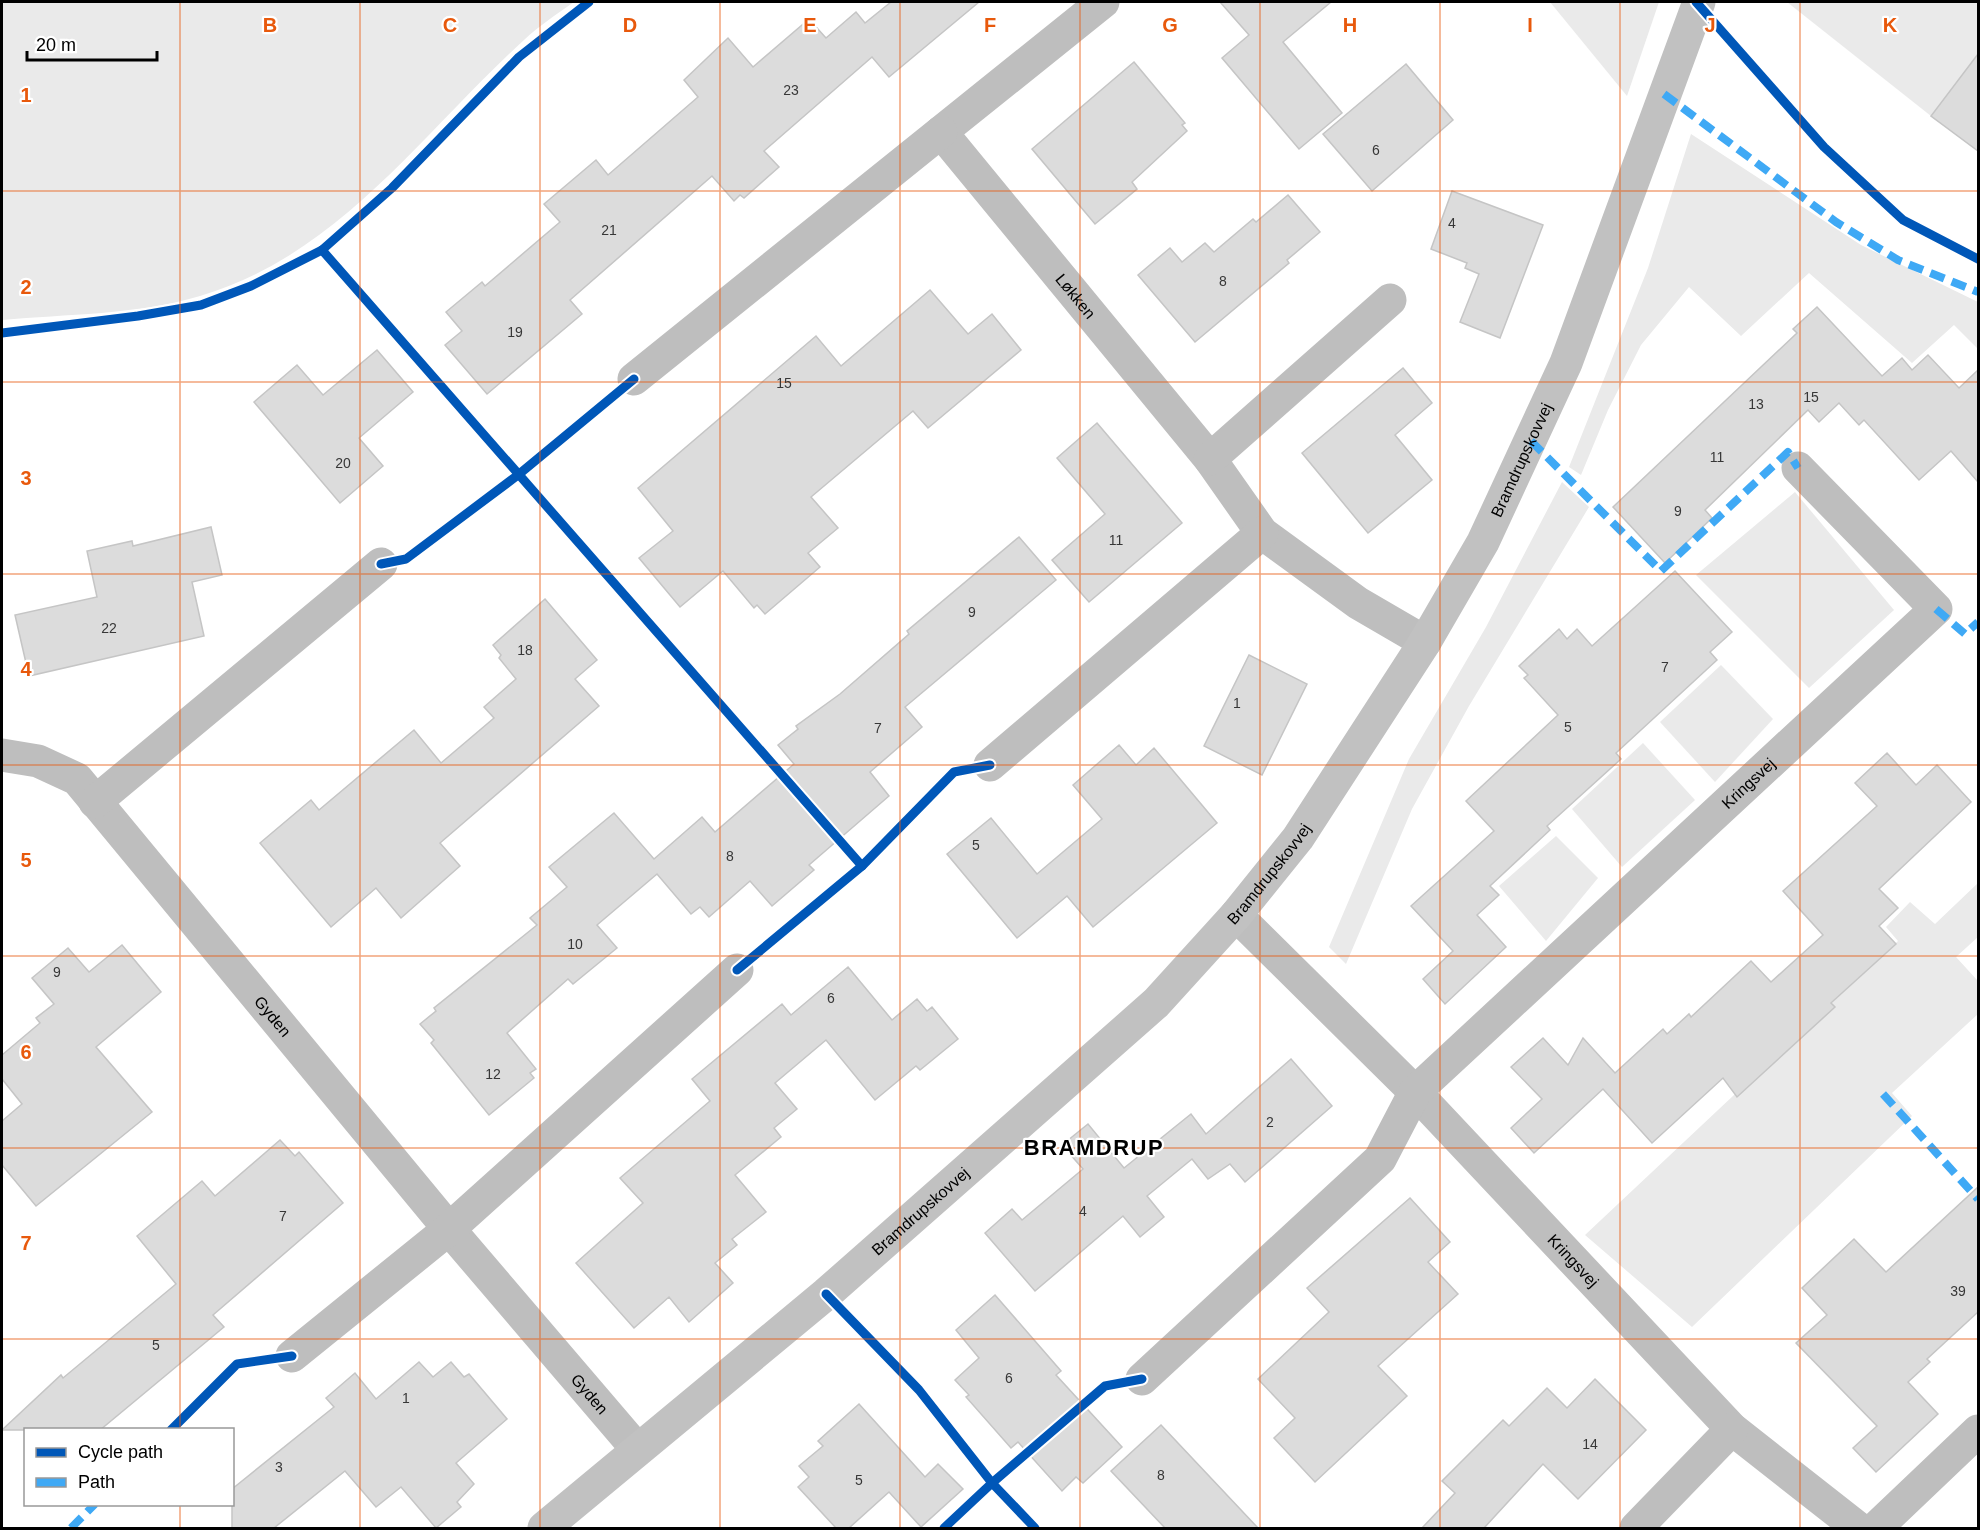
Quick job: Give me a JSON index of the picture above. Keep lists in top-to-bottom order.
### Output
{
  "streets": {
    "street": [
      "Løkken",
      "Bramdrupskovvej",
      "Kringsvej",
      "Gyden"
    ]
  },
  "crossings": [
    ["Løkken", "Bramdrupskovvej"],
    ["Bramdrupskovvej", "Kringsvej"],
    ["Bramdrupskovvej", "Gyden"]
  ],
  "districts": ["BRAMDRUP"],
  "house_numbers": [
    "23",
    "6",
    "4",
    "21",
    "8",
    "19",
    "15",
    "15",
    "13",
    "11",
    "20",
    "9",
    "11",
    "9",
    "22",
    "18",
    "7",
    "1",
    "5",
    "7",
    "5",
    "8",
    "10",
    "9",
    "6",
    "12",
    "2",
    "4",
    "7",
    "39",
    "5",
    "6",
    "1",
    "14",
    "3",
    "8",
    "5"
  ],
  "legend": ["Cycle path", "Path"],
  "scale_bar": "20 m",
  "grid": {
    "columns": [
      "B",
      "C",
      "D",
      "E",
      "F",
      "G",
      "H",
      "I",
      "J",
      "K"
    ],
    "rows": [
      "1",
      "2",
      "3",
      "4",
      "5",
      "6",
      "7"
    ]
  }
}
